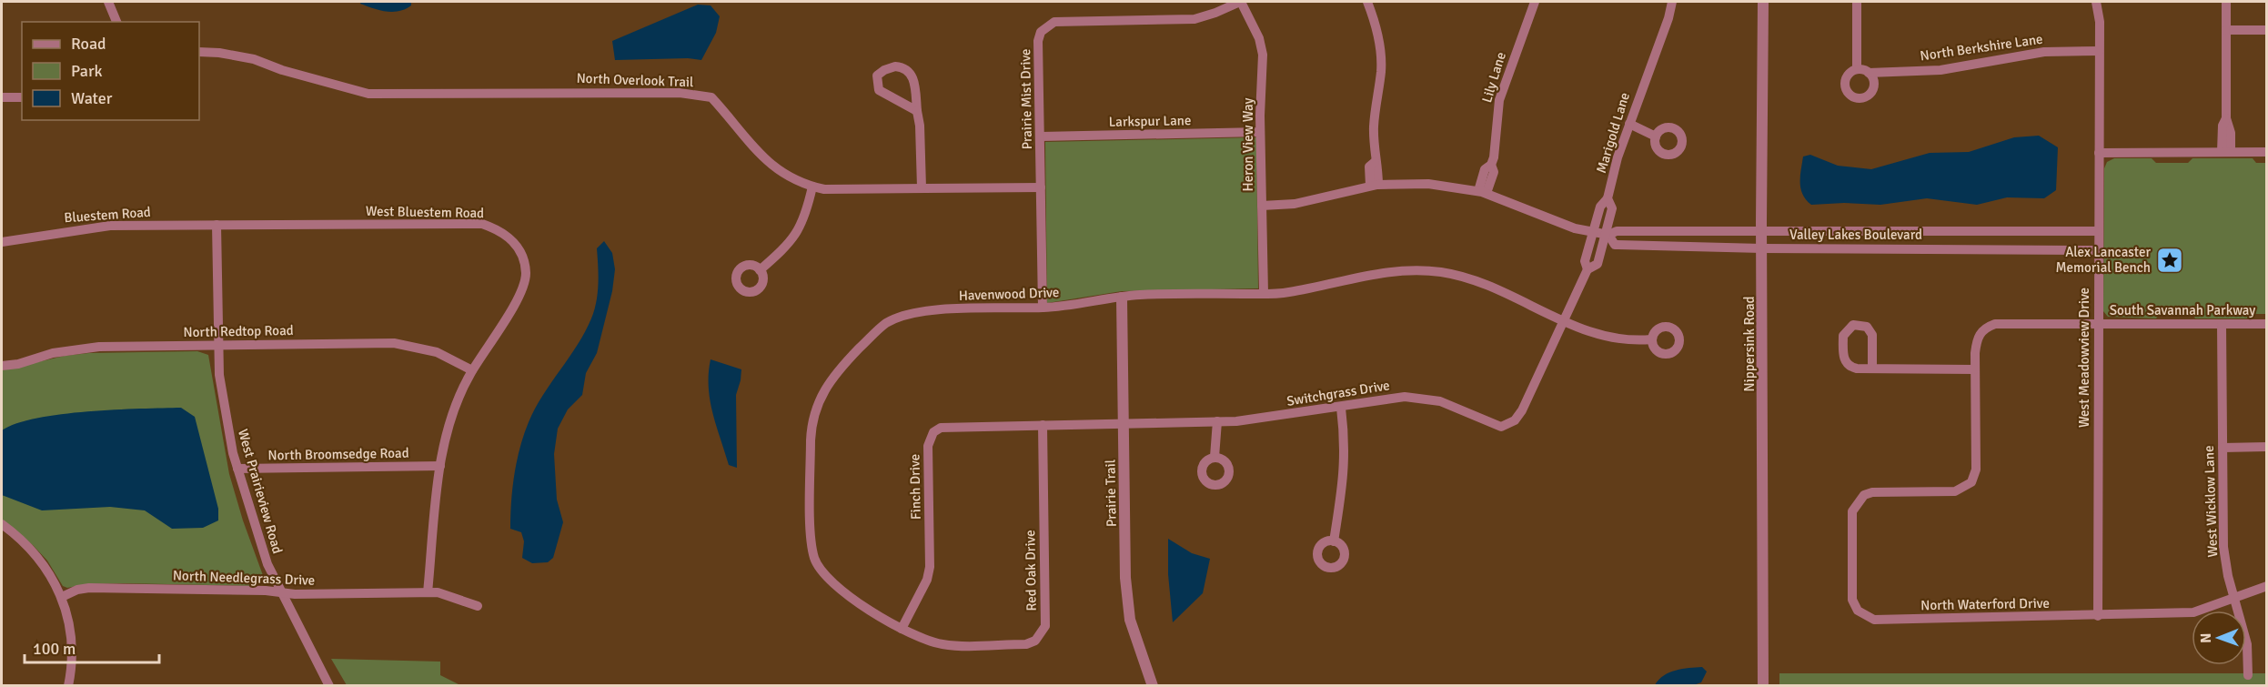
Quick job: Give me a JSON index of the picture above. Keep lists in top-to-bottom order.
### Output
{
  "streets": {
    "street": [
      "North Berkshire Lane",
      "Lily Lane",
      "North Overlook Trail",
      "Prairie Mist Drive",
      "Larkspur Lane",
      "Marigold Lane",
      "Heron View Way",
      "West Bluestem Road",
      "Bluestem Road",
      "Valley Lakes Boulevard",
      "Havenwood Drive",
      "South Savannah Parkway",
      "North Redtop Road",
      "Nippersink Road",
      "West Meadowview Drive",
      "Switchgrass Drive",
      "North Broomsedge Road",
      "Finch Drive",
      "West Prairieview Road",
      "Prairie Trail",
      "West Wicklow Lane",
      "Red Oak Drive",
      "North Needlegrass Drive",
      "North Waterford Drive"
    ]
  },
  "crossings": [
    ["North Berkshire Lane", "West Meadowview Drive"],
    ["Lily Lane", "Valley Lakes Boulevard"],
    ["North Overlook Trail", "Prairie Mist Drive"],
    ["Prairie Mist Drive", "Larkspur Lane"],
    ["Prairie Mist Drive", "Heron View Way"],
    ["Prairie Mist Drive", "Havenwood Drive"],
    ["Larkspur Lane", "Heron View Way"],
    ["Marigold Lane", "Valley Lakes Boulevard"],
    ["Marigold Lane", "Switchgrass Drive"],
    ["Heron View Way", "Valley Lakes Boulevard"],
    ["Heron View Way", "Havenwood Drive"],
    ["West Bluestem Road", "Bluestem Road"],
    ["West Bluestem Road", "North Redtop Road"],
    ["West Bluestem Road", "North Broomsedge Road"],
    ["West Bluestem Road", "West Prairieview Road"],
    ["West Bluestem Road", "North Needlegrass Drive"],
    ["Bluestem Road", "West Prairieview Road"],
    ["Valley Lakes Boulevard", "Nippersink Road"],
    ["Valley Lakes Boulevard", "West Meadowview Drive"],
    ["Havenwood Drive", "Switchgrass Drive"],
    ["Havenwood Drive", "Finch Drive"],
    ["Havenwood Drive", "Prairie Trail"],
    ["Havenwood Drive", "Red Oak Drive"],
    ["South Savannah Parkway", "West Meadowview Drive"],
    ["South Savannah Parkway", "West Wicklow Lane"],
    ["South Savannah Parkway", "North Waterford Drive"],
    ["North Redtop Road", "West Prairieview Road"],
    ["West Meadowview Drive", "North Waterford Drive"],
    ["Switchgrass Drive", "Finch Drive"],
    ["Switchgrass Drive", "Prairie Trail"],
    ["North Broomsedge Road", "West Prairieview Road"],
    ["Finch Drive", "Prairie Trail"],
    ["Finch Drive", "Red Oak Drive"],
    ["West Prairieview Road", "North Needlegrass Drive"],
    ["West Wicklow Lane", "North Waterford Drive"]
  ],
  "places": {
    "place": ["Alex Lancaster Memorial Bench"]
  },
  "legend": ["Road", "Park", "Water"],
  "scale_bar": "100 m",
  "north": "left"
}
